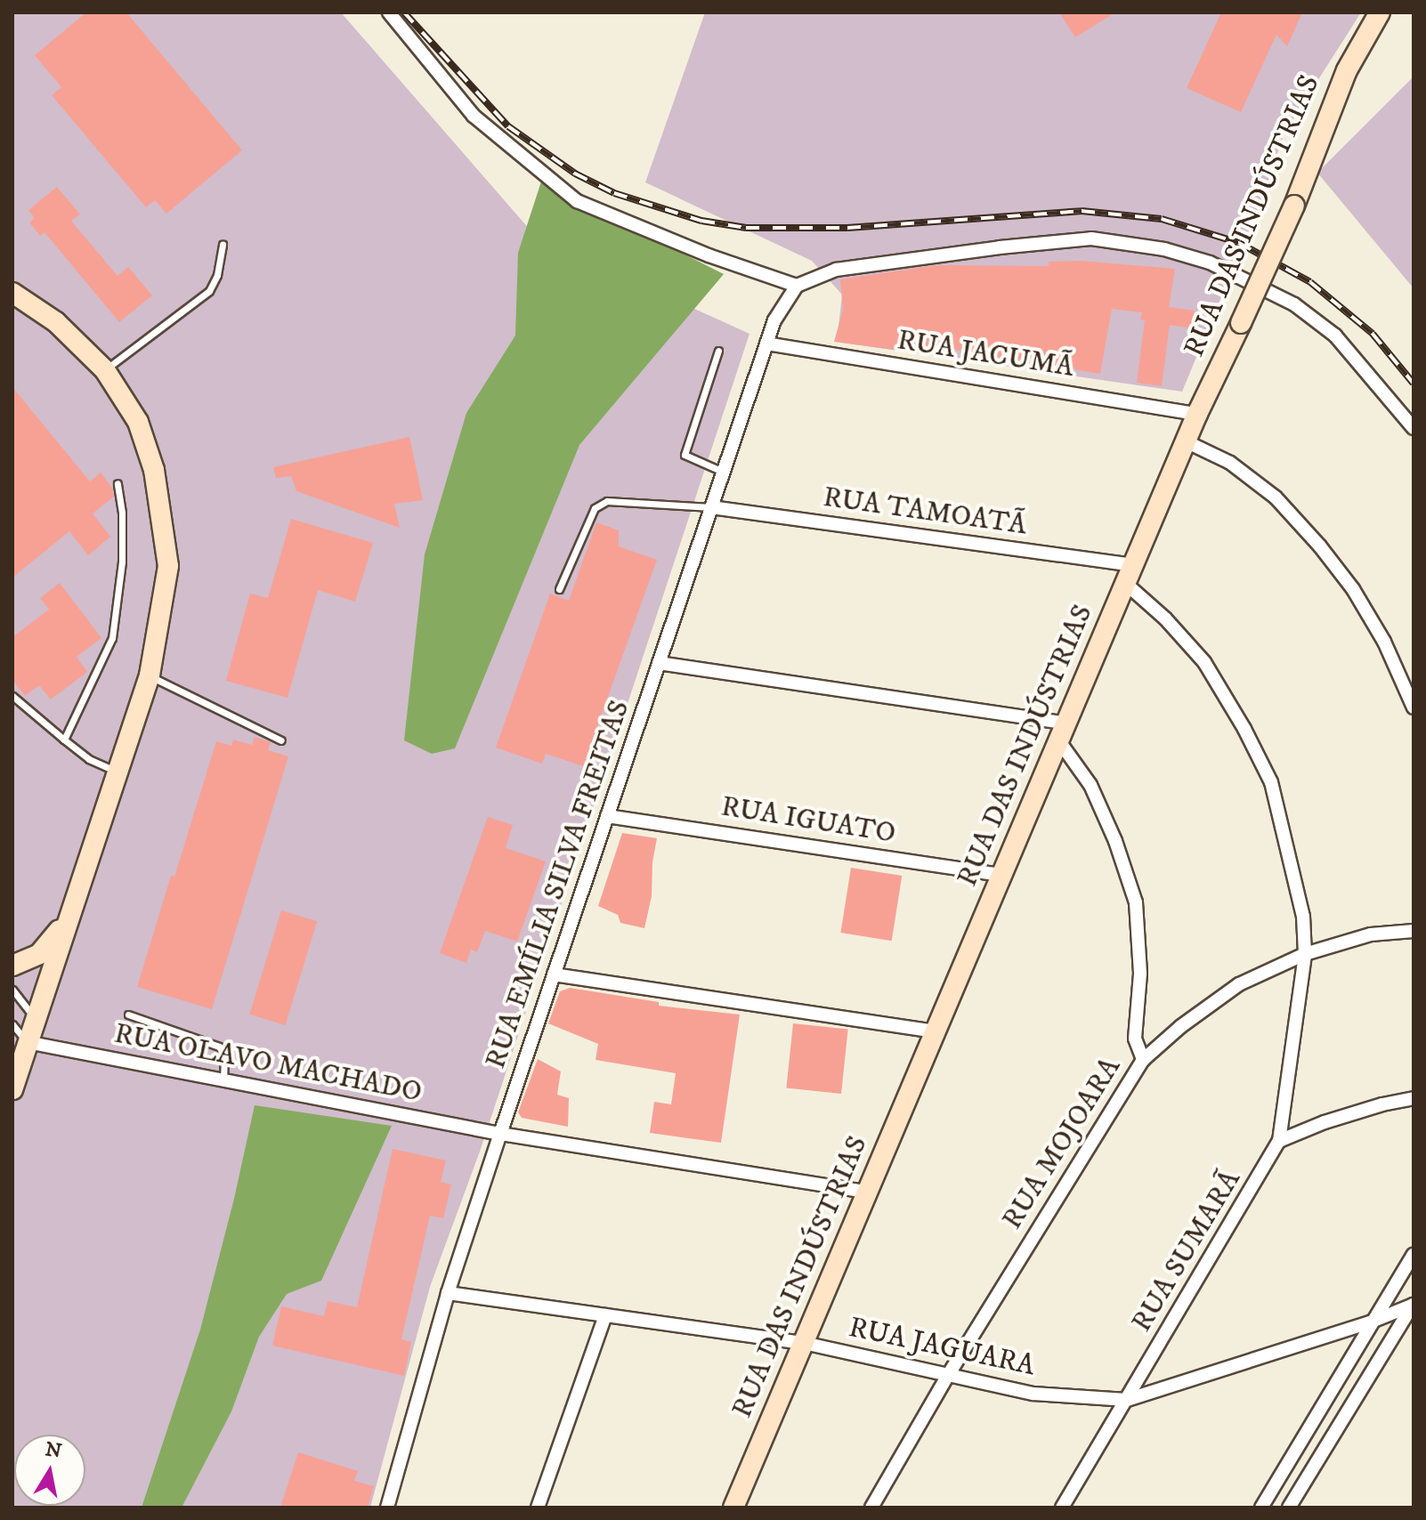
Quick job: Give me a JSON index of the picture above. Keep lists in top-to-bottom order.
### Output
{
  "streets": {
    "street": [
      "RUA DAS INDÚSTRIAS",
      "RUA JACUMÃ",
      "RUA TAMOATÃ",
      "RUA IGUATO",
      "RUA EMÍLIA SILVA FREITAS",
      "RUA OLAVO MACHADO",
      "RUA MOJOARA",
      "RUA SUMARÃ",
      "RUA JAGUARA"
    ]
  },
  "crossings": [
    ["RUA DAS INDÚSTRIAS", "RUA JACUMÃ"],
    ["RUA DAS INDÚSTRIAS", "RUA TAMOATÃ"],
    ["RUA DAS INDÚSTRIAS", "RUA IGUATO"],
    ["RUA DAS INDÚSTRIAS", "RUA OLAVO MACHADO"],
    ["RUA DAS INDÚSTRIAS", "RUA MOJOARA"],
    ["RUA DAS INDÚSTRIAS", "RUA JAGUARA"],
    ["RUA JACUMÃ", "RUA EMÍLIA SILVA FREITAS"],
    ["RUA TAMOATÃ", "RUA EMÍLIA SILVA FREITAS"],
    ["RUA IGUATO", "RUA EMÍLIA SILVA FREITAS"],
    ["RUA EMÍLIA SILVA FREITAS", "RUA OLAVO MACHADO"],
    ["RUA EMÍLIA SILVA FREITAS", "RUA JAGUARA"],
    ["RUA MOJOARA", "RUA JAGUARA"],
    ["RUA SUMARÃ", "RUA JAGUARA"]
  ],
  "north": "top"
}
